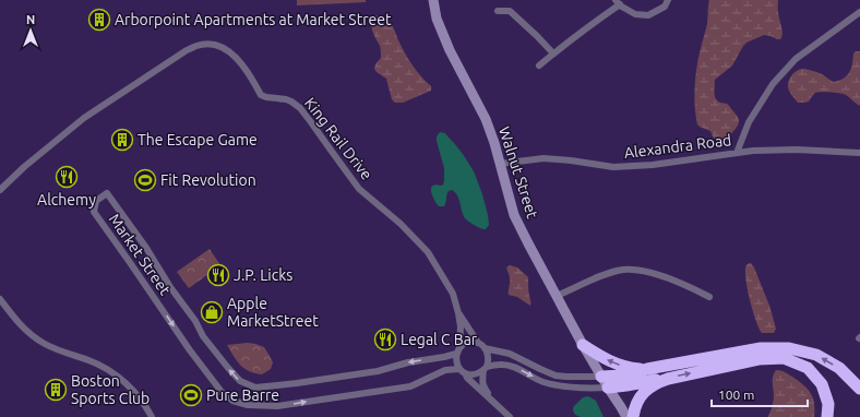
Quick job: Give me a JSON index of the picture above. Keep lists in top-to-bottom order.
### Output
{
  "streets": {
    "main road": ["Walnut Street"],
    "street": ["King Rail Drive", "Alexandra Road", "Market Street"]
  },
  "crossings": [
    ["King Rail Drive", "Market Street"],
    ["Alexandra Road", "Walnut Street"]
  ],
  "places": {
    "building": ["Arborpoint Apartments at Market Street", "The Escape Game", "Boston Sports Club"],
    "restaurant": ["Alchemy", "J.P. Licks", "Legal C Bar"],
    "sports": ["Fit Revolution", "Pure Barre"],
    "shop": ["Apple MarketStreet"]
  },
  "scale_bar": "100 m",
  "north": "top"
}
